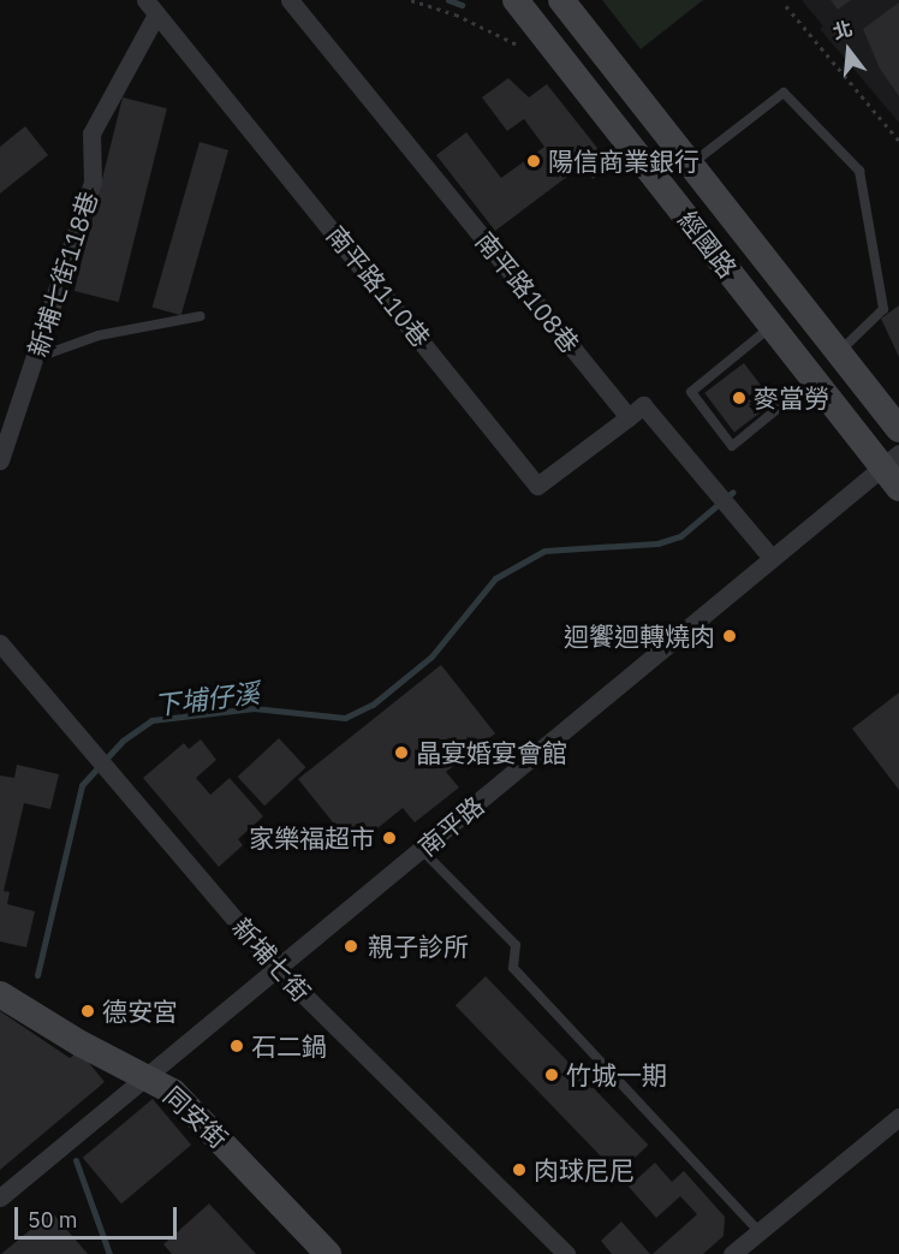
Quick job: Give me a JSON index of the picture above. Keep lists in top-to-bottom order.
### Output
{
  "streets": {
    "street": [
      "經國路",
      "新埔七街118巷",
      "南平路110巷",
      "南平路108巷",
      "南平路",
      "新埔七街",
      "同安街"
    ]
  },
  "crossings": [
    ["經國路", "南平路"],
    ["新埔七街118巷", "南平路110巷"],
    ["南平路110巷", "南平路108巷"],
    ["南平路", "新埔七街"],
    ["南平路", "同安街"]
  ],
  "water": ["下埔仔溪"],
  "places": [
    "陽信商業銀行",
    "麥當勞",
    "迴饗迴轉燒肉",
    "晶宴婚宴會館",
    "家樂福超市",
    "親子診所",
    "德安宮",
    "石二鍋",
    "竹城一期",
    "肉球尼尼"
  ],
  "scale_bar": "50 m",
  "north": "top"
}
